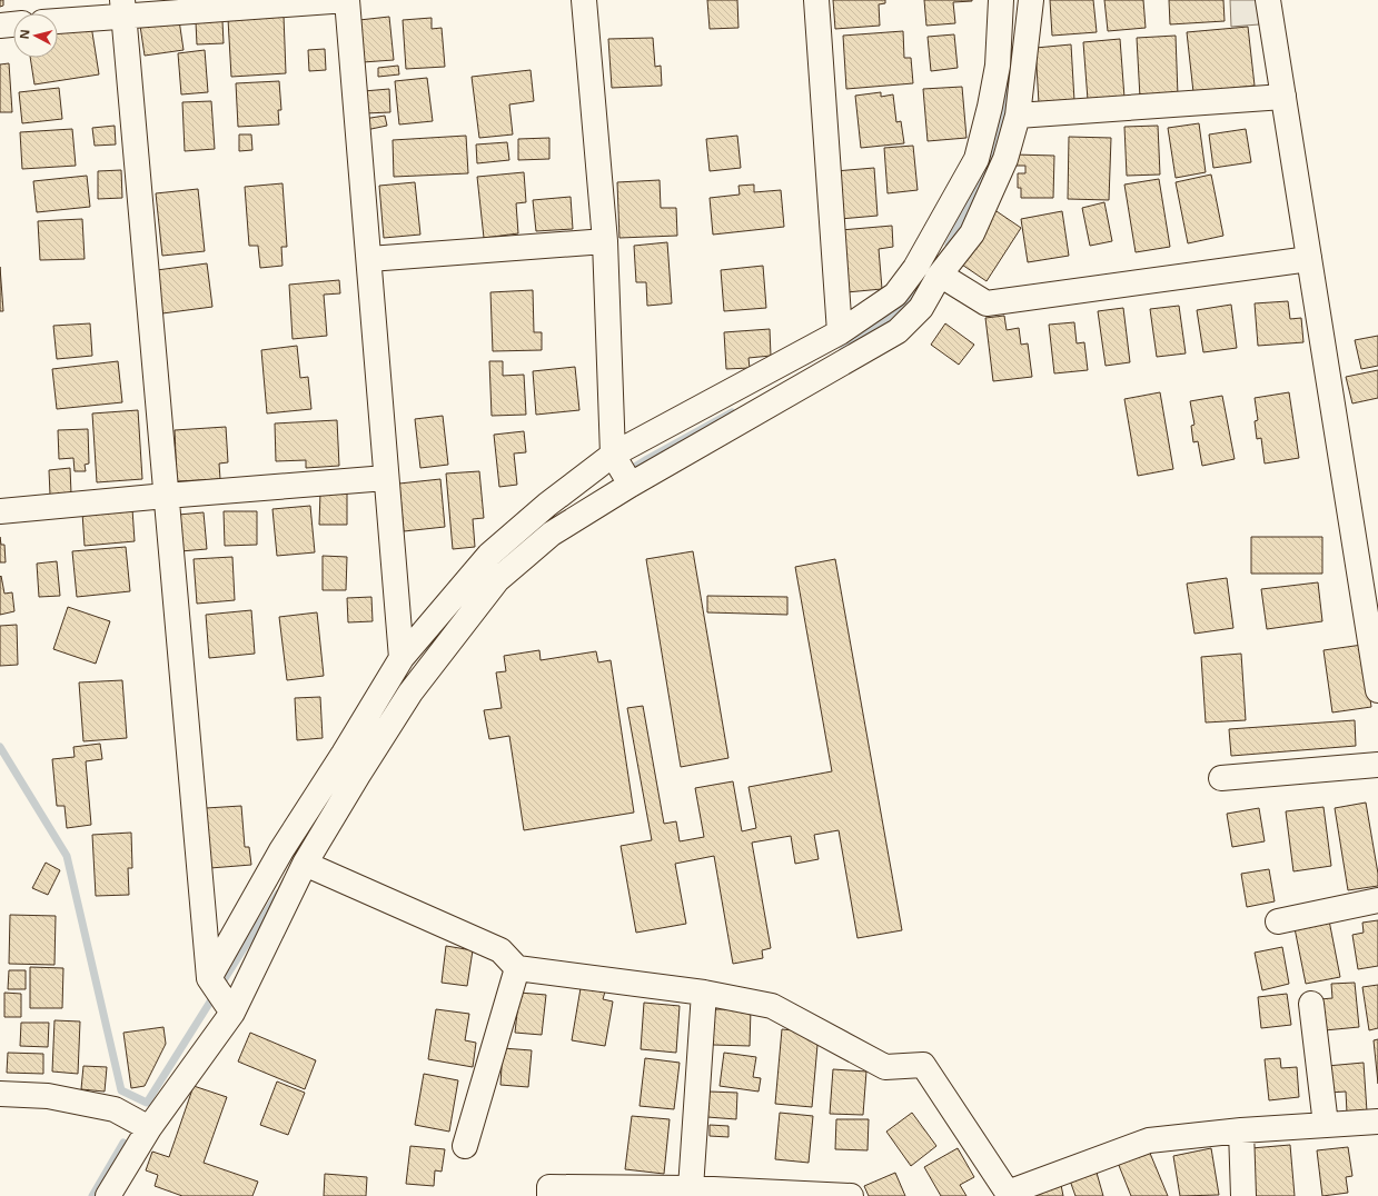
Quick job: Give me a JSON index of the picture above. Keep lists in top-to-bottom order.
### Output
{
  "north": "left"
}
